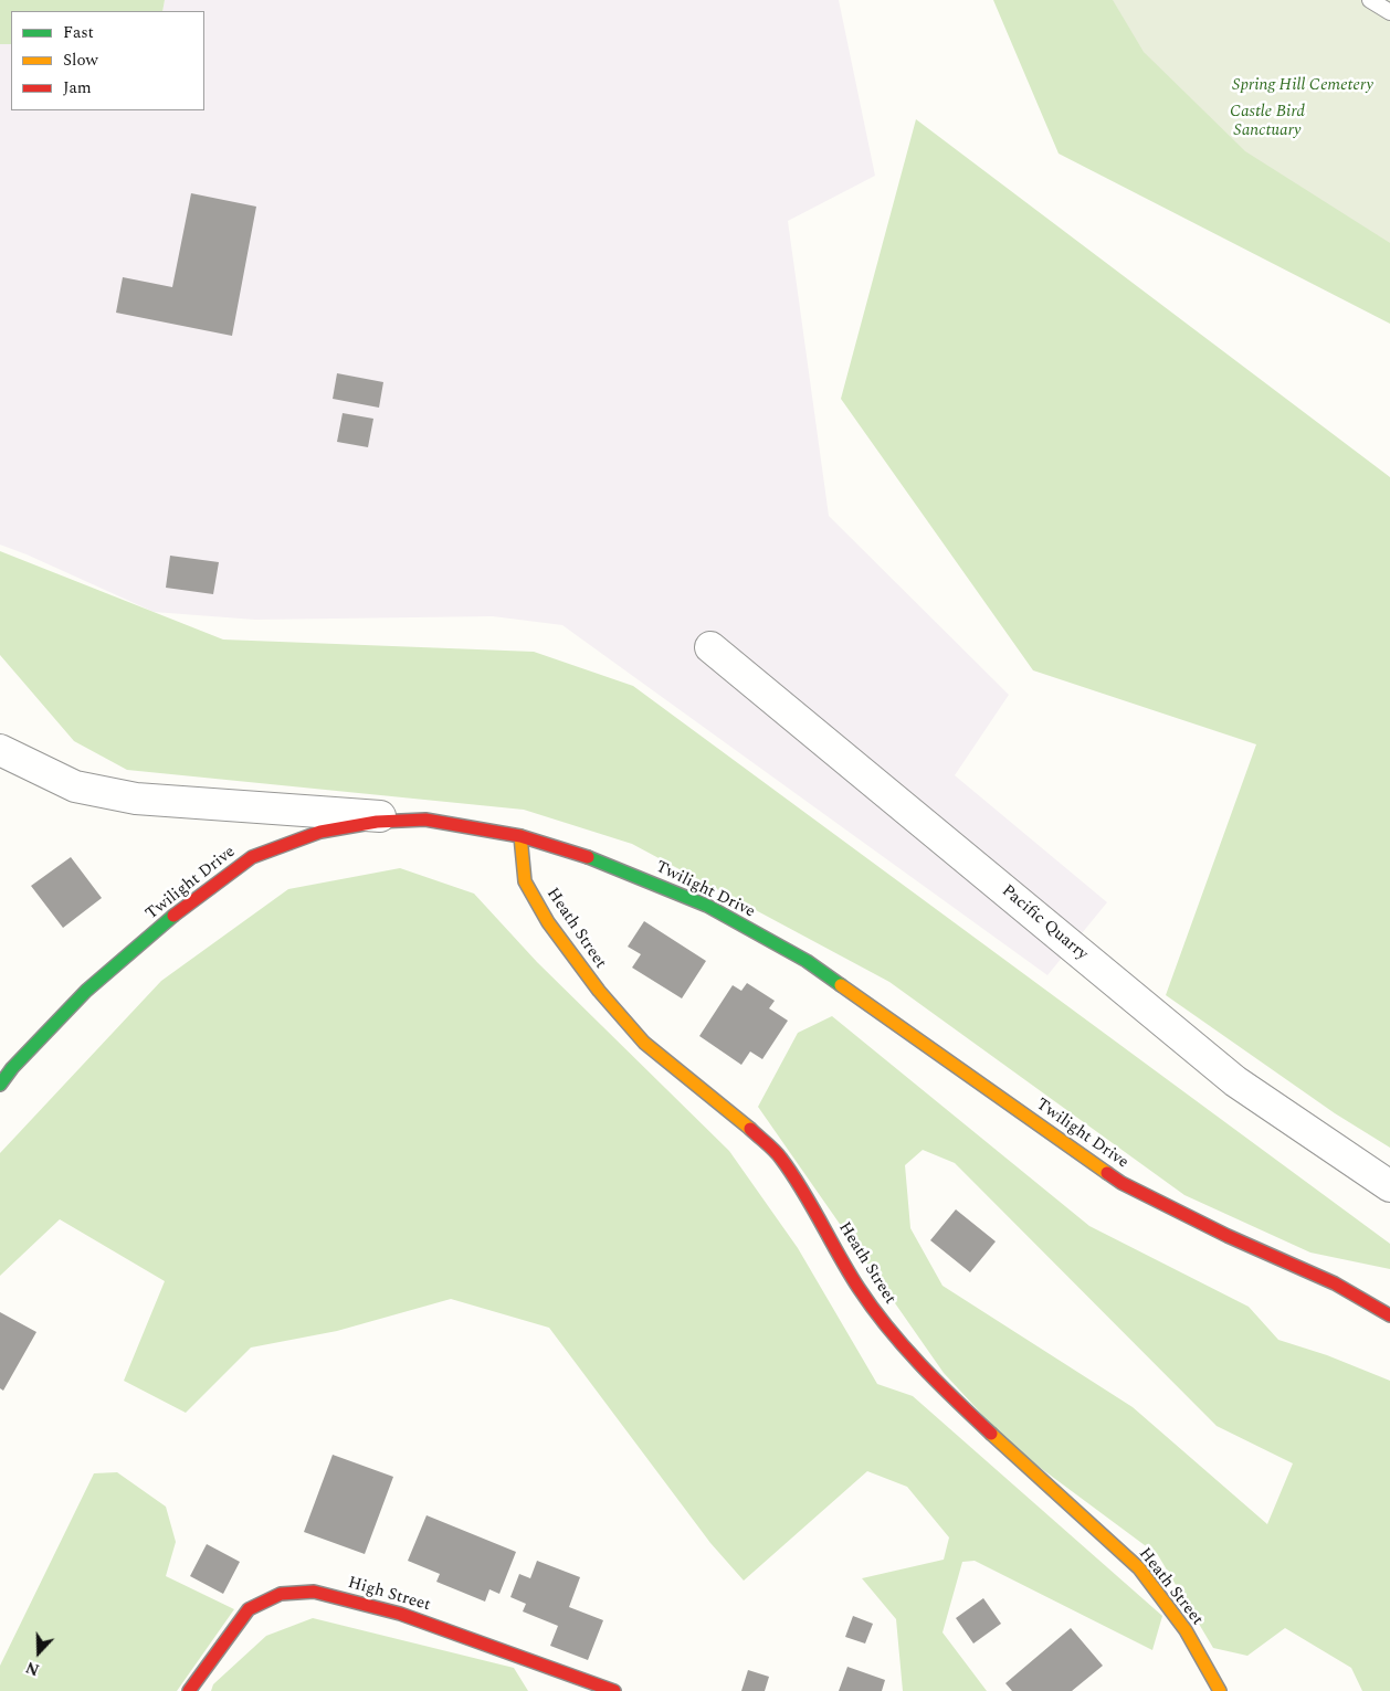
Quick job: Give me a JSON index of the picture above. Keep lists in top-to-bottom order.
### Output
{
  "streets": {
    "street": [
      "Twilight Drive",
      "Pacific Quarry",
      "Heath Street",
      "High Street"
    ]
  },
  "crossings": [
    ["Twilight Drive", "Heath Street"]
  ],
  "parks": ["Spring Hill Cemetery", "Castle Bird Sanctuary"],
  "legend": ["Fast", "Slow", "Jam"],
  "north": "bottom"
}
